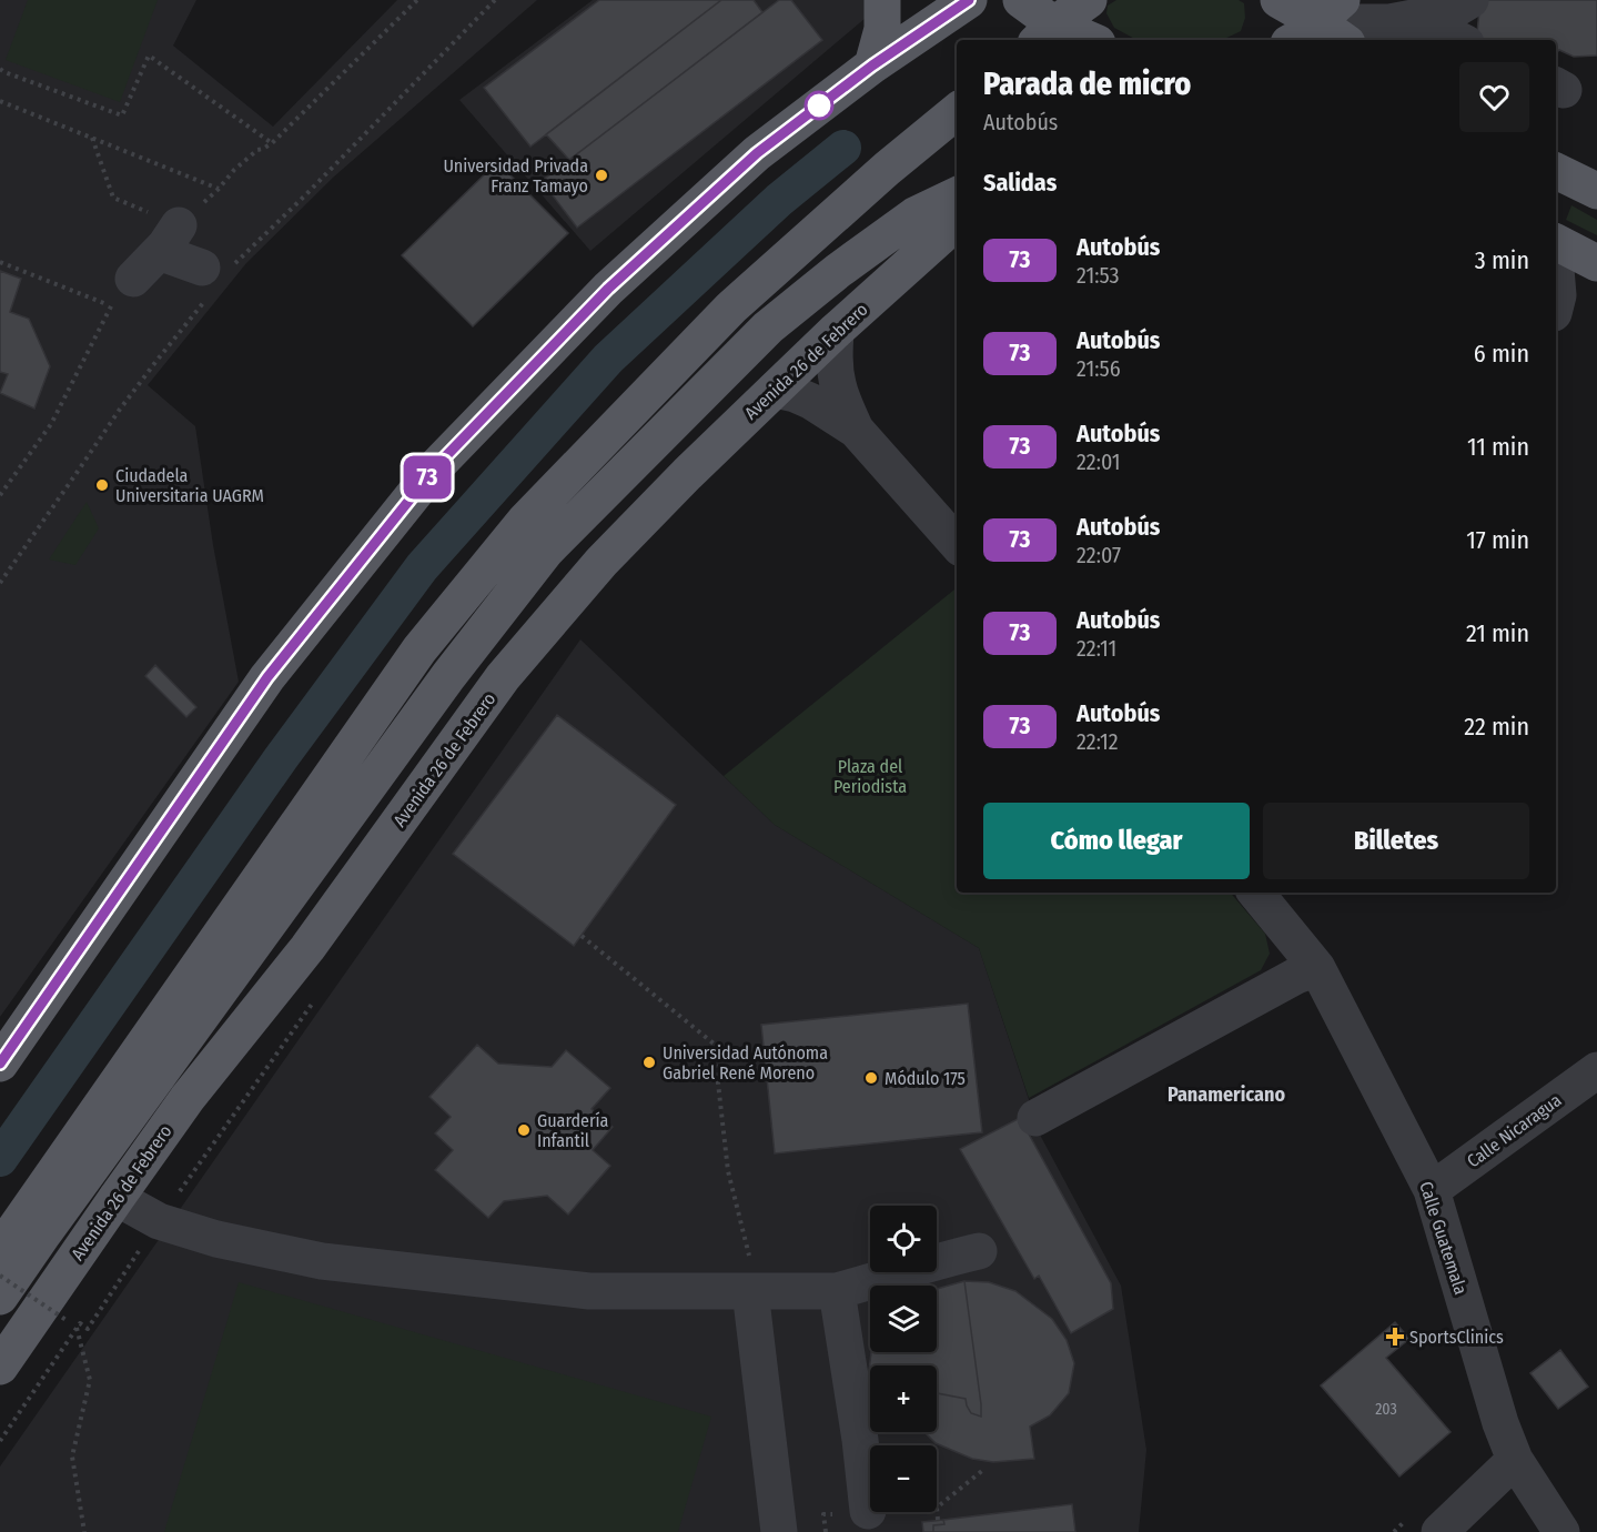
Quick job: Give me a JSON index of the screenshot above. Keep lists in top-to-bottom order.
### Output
{
  "streets": {
    "main road": ["Avenida 26 de Febrero"],
    "street": ["Calle Nicaragua", "Calle Guatemala"]
  },
  "crossings": [
    ["Calle Nicaragua", "Calle Guatemala"]
  ],
  "districts": ["Panamericano"],
  "parks": ["Plaza del Periodista"],
  "places": {
    "other": [
      "Universidad Privada Franz Tamayo",
      "Ciudadela Universitaria UAGRM",
      "Universidad Autónoma Gabriel René Moreno",
      "Módulo 175",
      "Guardería Infantil"
    ],
    "health": ["SportsClinics"]
  },
  "lines": ["bus line 73"],
  "house_numbers": ["203"],
  "page": {
    "on_map": "73",
    "heading": [
      ["Parada de micro", "Autobús"],
      "Salidas"
    ],
    "list": [
      {
        "mark": "73",
        "name": "Autobús",
        "note": "21:53",
        "value": "3 min"
      },
      {
        "mark": "73",
        "name": "Autobús",
        "note": "21:56",
        "value": "6 min"
      },
      {
        "mark": "73",
        "name": "Autobús",
        "note": "22:01",
        "value": "11 min"
      },
      {
        "mark": "73",
        "name": "Autobús",
        "note": "22:07",
        "value": "17 min"
      },
      {
        "mark": "73",
        "name": "Autobús",
        "note": "22:11",
        "value": "21 min"
      },
      {
        "mark": "73",
        "name": "Autobús",
        "note": "22:12",
        "value": "22 min"
      }
    ],
    "buttons": ["Cómo llegar", "Billetes"],
    "map_buttons": ["+", "−"]
  }
}
